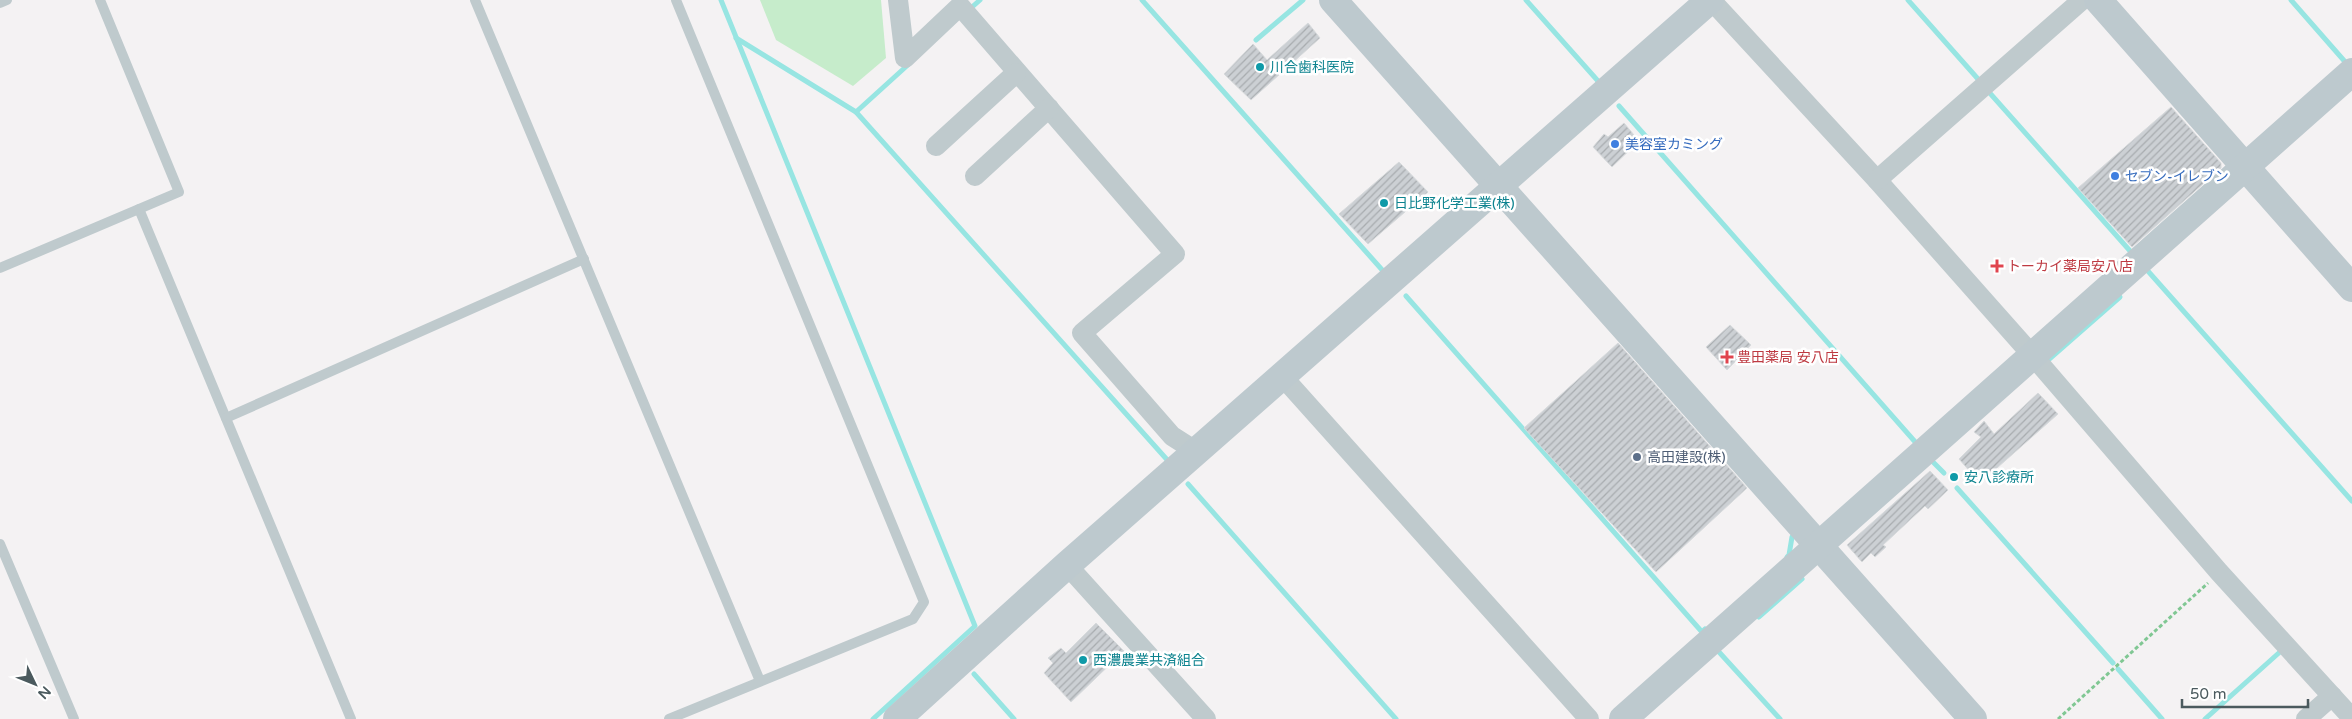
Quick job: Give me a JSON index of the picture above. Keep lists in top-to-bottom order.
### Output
{
  "places": {
    "other": [
      "川合歯科医院",
      "美容室カミング",
      "セブン-イレブン",
      "日比野化学工業(株)",
      "高田建設(株)",
      "安八診療所",
      "西濃農業共済組合"
    ],
    "health": ["トーカイ薬局安八店", "豊田薬局 安八店"]
  },
  "scale_bar": "50 m",
  "north": "bottom right"
}
